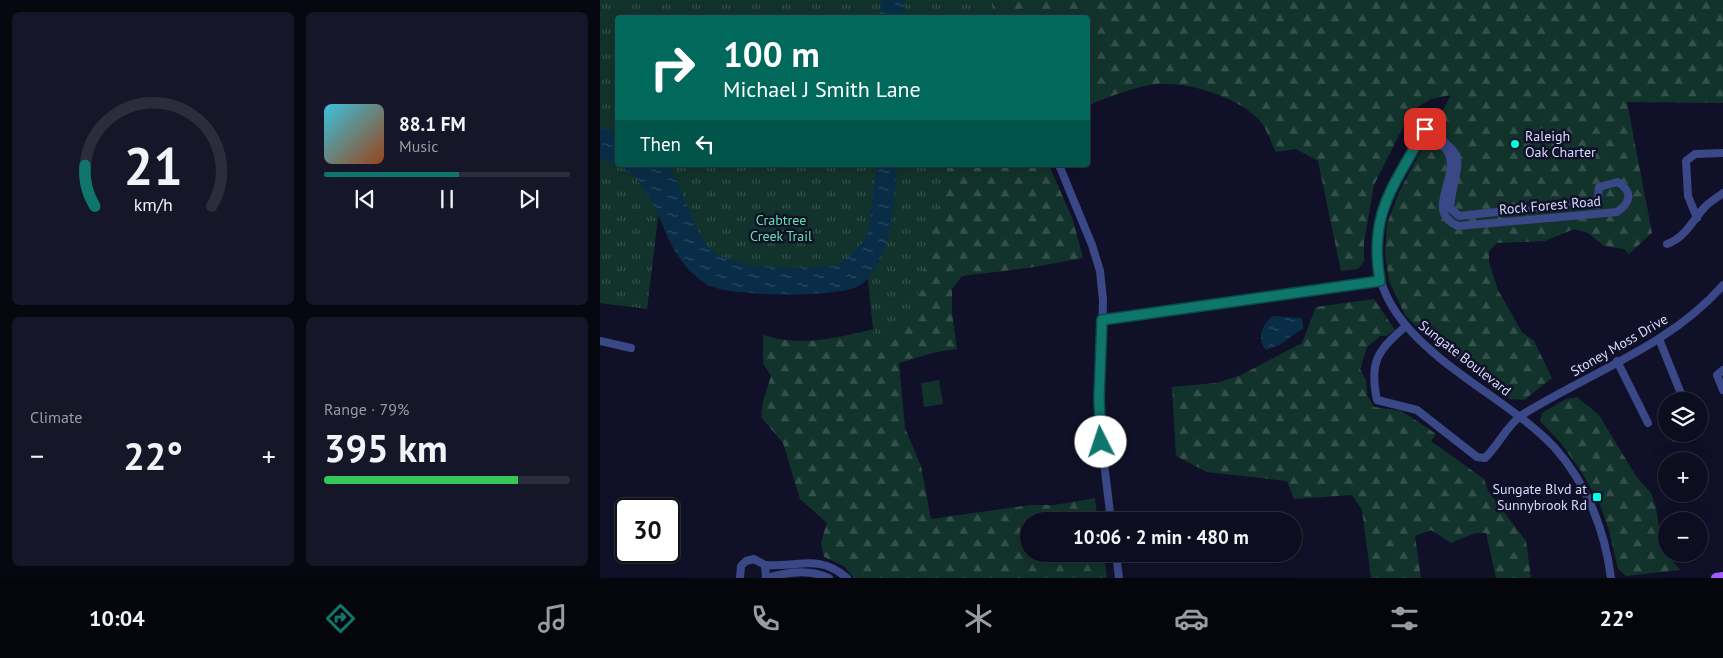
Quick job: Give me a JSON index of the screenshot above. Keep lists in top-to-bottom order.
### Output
{
  "streets": {
    "street": ["Rock Forest Road", "Stoney Moss Drive", "Sungate Boulevard"]
  },
  "crossings": [
    ["Rock Forest Road", "Sungate Boulevard"],
    ["Stoney Moss Drive", "Sungate Boulevard"]
  ],
  "parks": ["Crabtree Creek Trail"],
  "places": {
    "other": ["Raleigh Oak Charter"],
    "transit": ["Sungate Blvd at Sunnybrook Rd"]
  },
  "page": {
    "turn": ["100 m", "Michael J Smith Lane"],
    "song": ["88.1 FM", "Music"],
    "then": "Then",
    "tile": [
      "Climate",
      ["Range · 79%", "395 km"]
    ],
    "map_buttons": ["+", "−"],
    "heat": ["−", "22°", "+"],
    "limit": "30",
    "trip": "10:06 · 2 min · 480 m",
    "tabs": ["10:04", "22°"],
    "gauge": ["21", "km/h"]
  }
}
